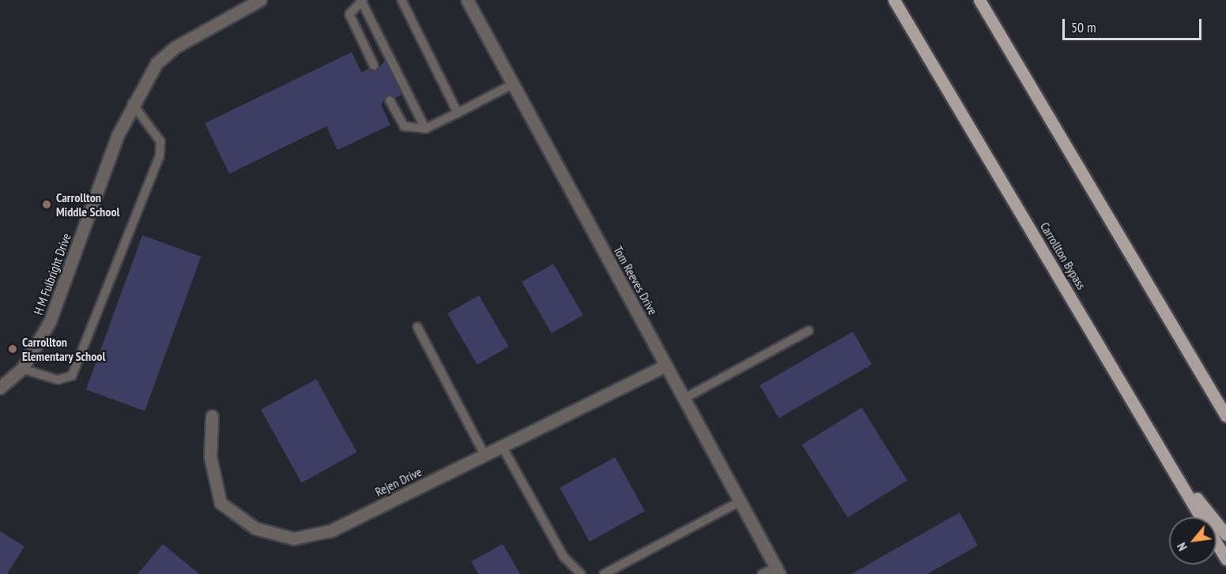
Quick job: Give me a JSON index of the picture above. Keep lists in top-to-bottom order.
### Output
{
  "streets": {
    "main road": ["Carrollton Bypass"],
    "street": ["H M Fulbright Drive", "Tom Reeves Drive", "Rejen Drive"]
  },
  "crossings": [
    ["Tom Reeves Drive", "Rejen Drive"]
  ],
  "places": ["Carrollton Middle School", "Carrollton Elementary School"],
  "scale_bar": "50 m",
  "north": "bottom left"
}
